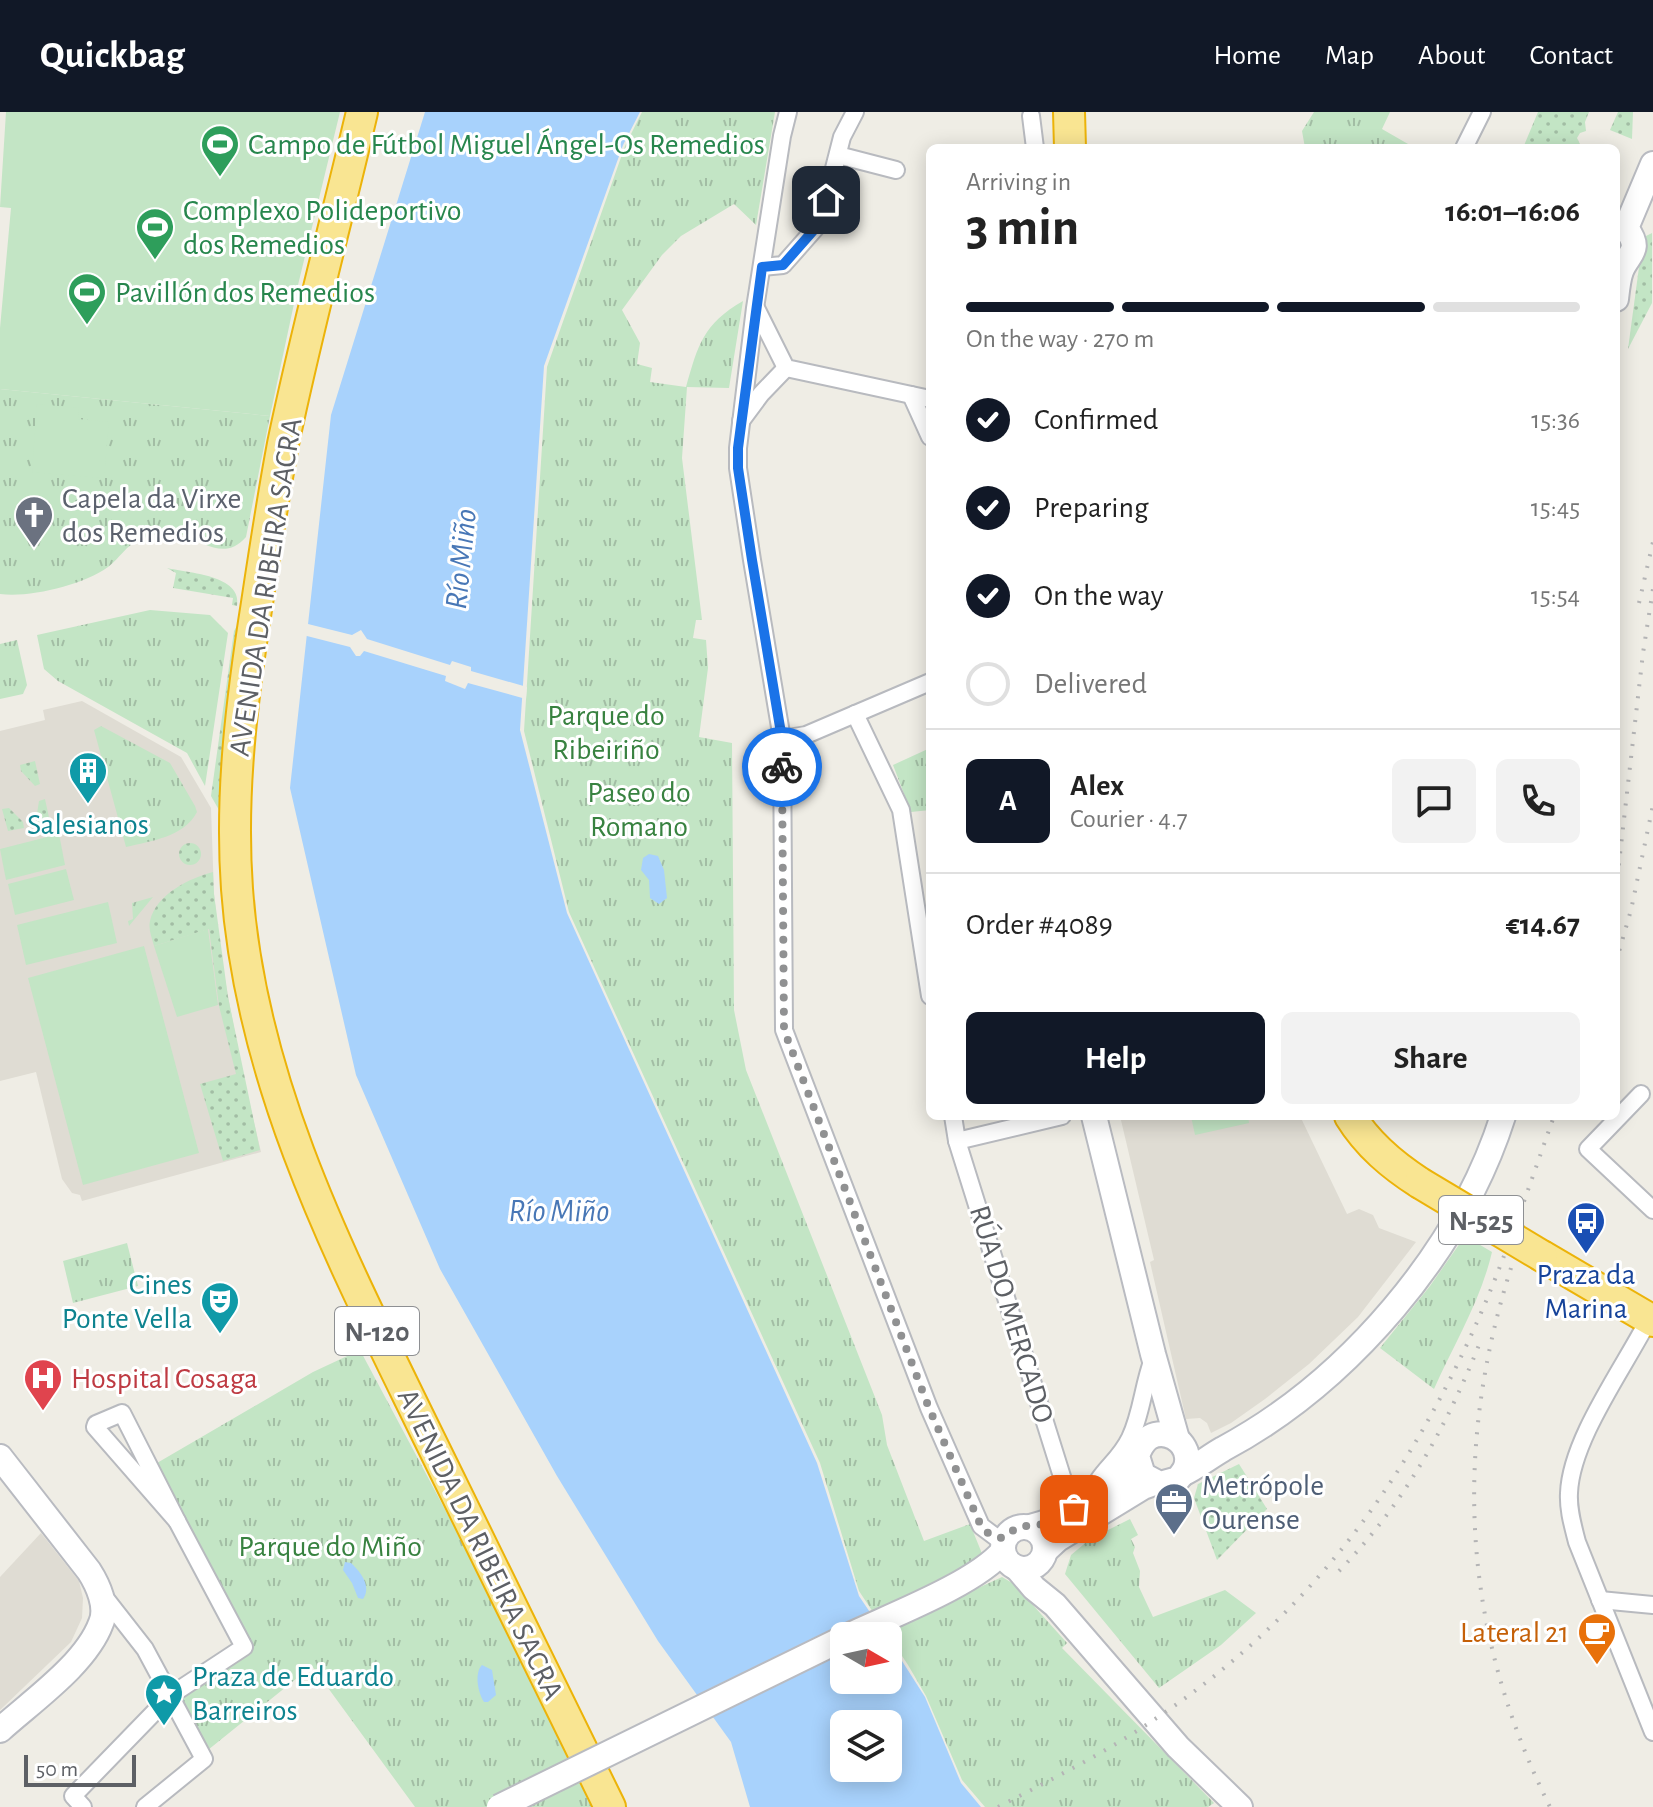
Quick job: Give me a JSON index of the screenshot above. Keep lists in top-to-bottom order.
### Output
{
  "streets": {
    "highway": ["AVENIDA DA RIBEIRA SACRA", "N-525", "N-120"],
    "street": ["RÚA DO MERCADO"]
  },
  "water": ["Río Miño"],
  "parks": ["Parque do Ribeiriño", "Paseo do Romano", "Parque do Miño"],
  "places": {
    "sports": ["Campo de Fútbol Miguel Ángel-Os Remedios", "Complexo Polideportivo dos Remedios", "Pavillón dos Remedios"],
    "church": ["Capela da Virxe dos Remedios"],
    "building": ["Salesianos"],
    "bus stop": ["Praza da Marina"],
    "theatre": ["Cines Ponte Vella"],
    "hospital": ["Hospital Cosaga"],
    "office": ["Metrópole Ourense"],
    "cafe": ["Lateral 21"],
    "place": ["Praza de Eduardo Barreiros"]
  },
  "scale_bar": "50 m",
  "north": "right",
  "page": {
    "header": "Quickbag",
    "nav": [
      "Home",
      "Map",
      "About",
      "Contact"
    ],
    "heading": ["3 min", "Arriving in", "16:01–16:06"],
    "panel": [
      "Alex",
      "Courier · 4.7",
      "Order #4089",
      "€14.67"
    ],
    "bar": "On the way · 270 m",
    "list": [
      ["Confirmed", "15:36"],
      ["Preparing", "15:45"],
      ["On the way", "15:54"],
      "Delivered"
    ],
    "round": "A",
    "buttons": ["Help", "Share"],
    "scale": "50 m"
  }
}
